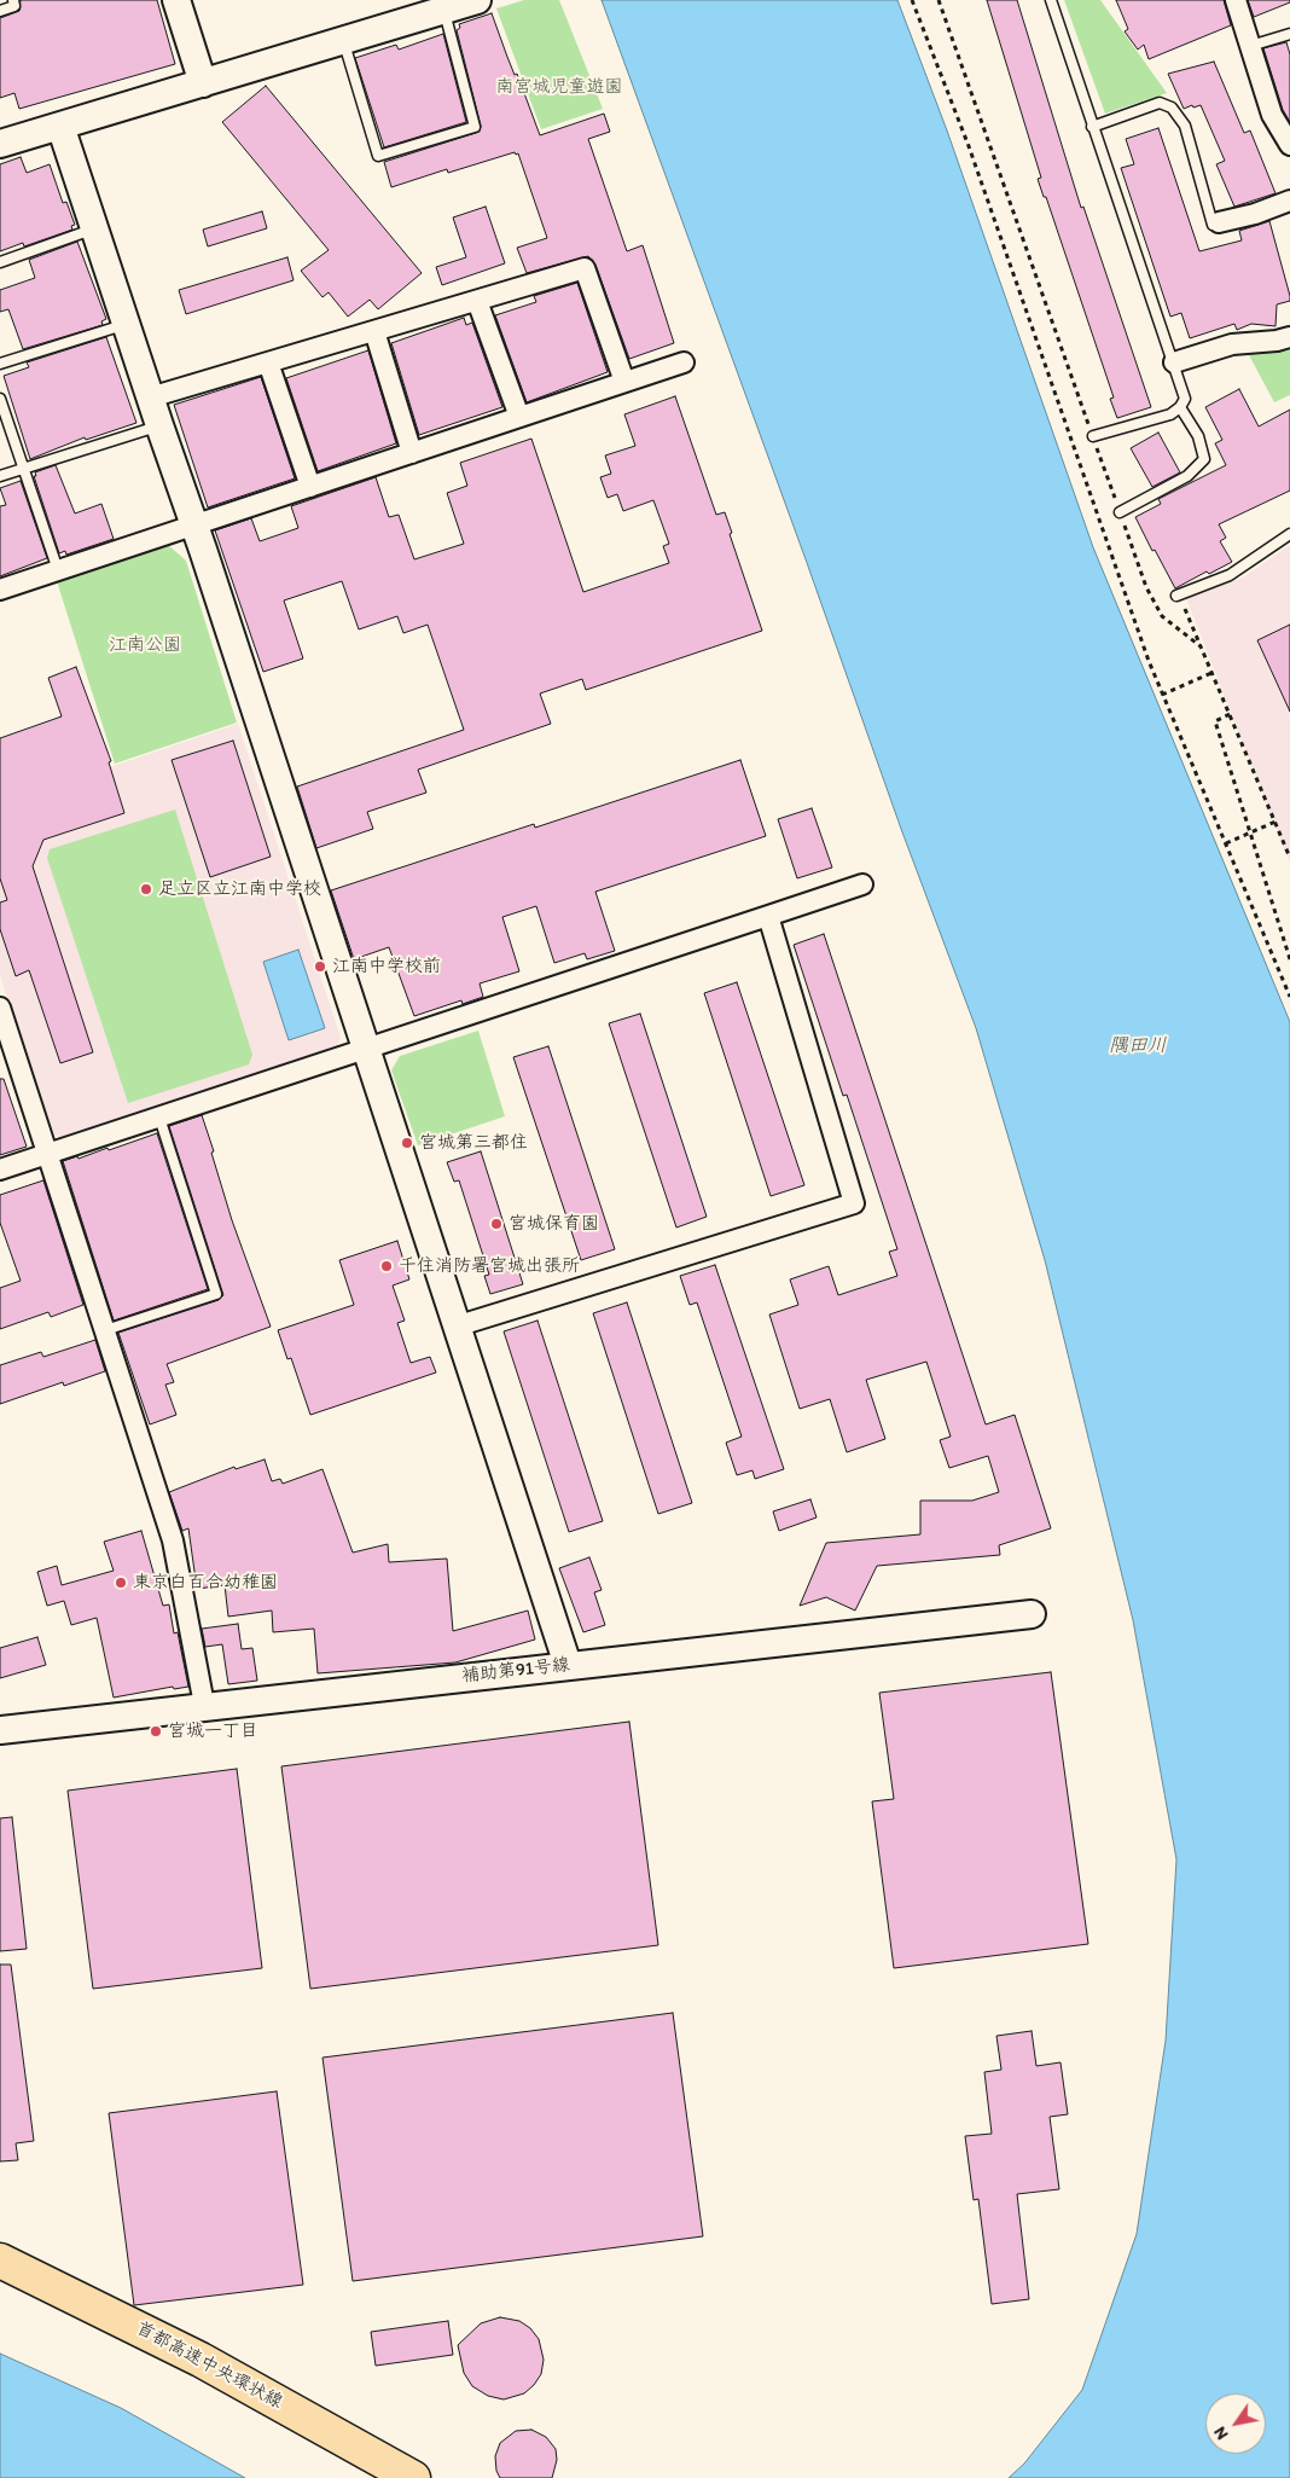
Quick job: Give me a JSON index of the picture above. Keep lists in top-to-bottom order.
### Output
{
  "streets": {
    "highway": ["首都高速中央環状線"],
    "street": ["補助第91号線"]
  },
  "water": ["隅田川"],
  "parks": ["南宮城児童遊園", "江南公園"],
  "places": [
    "足立区立江南中学校",
    "江南中学校前",
    "宮城第三都住",
    "宮城保育園",
    "千住消防署宮城出張所",
    "東京白百合幼稚園",
    "宮城一丁目"
  ],
  "north": "bottom left"
}
